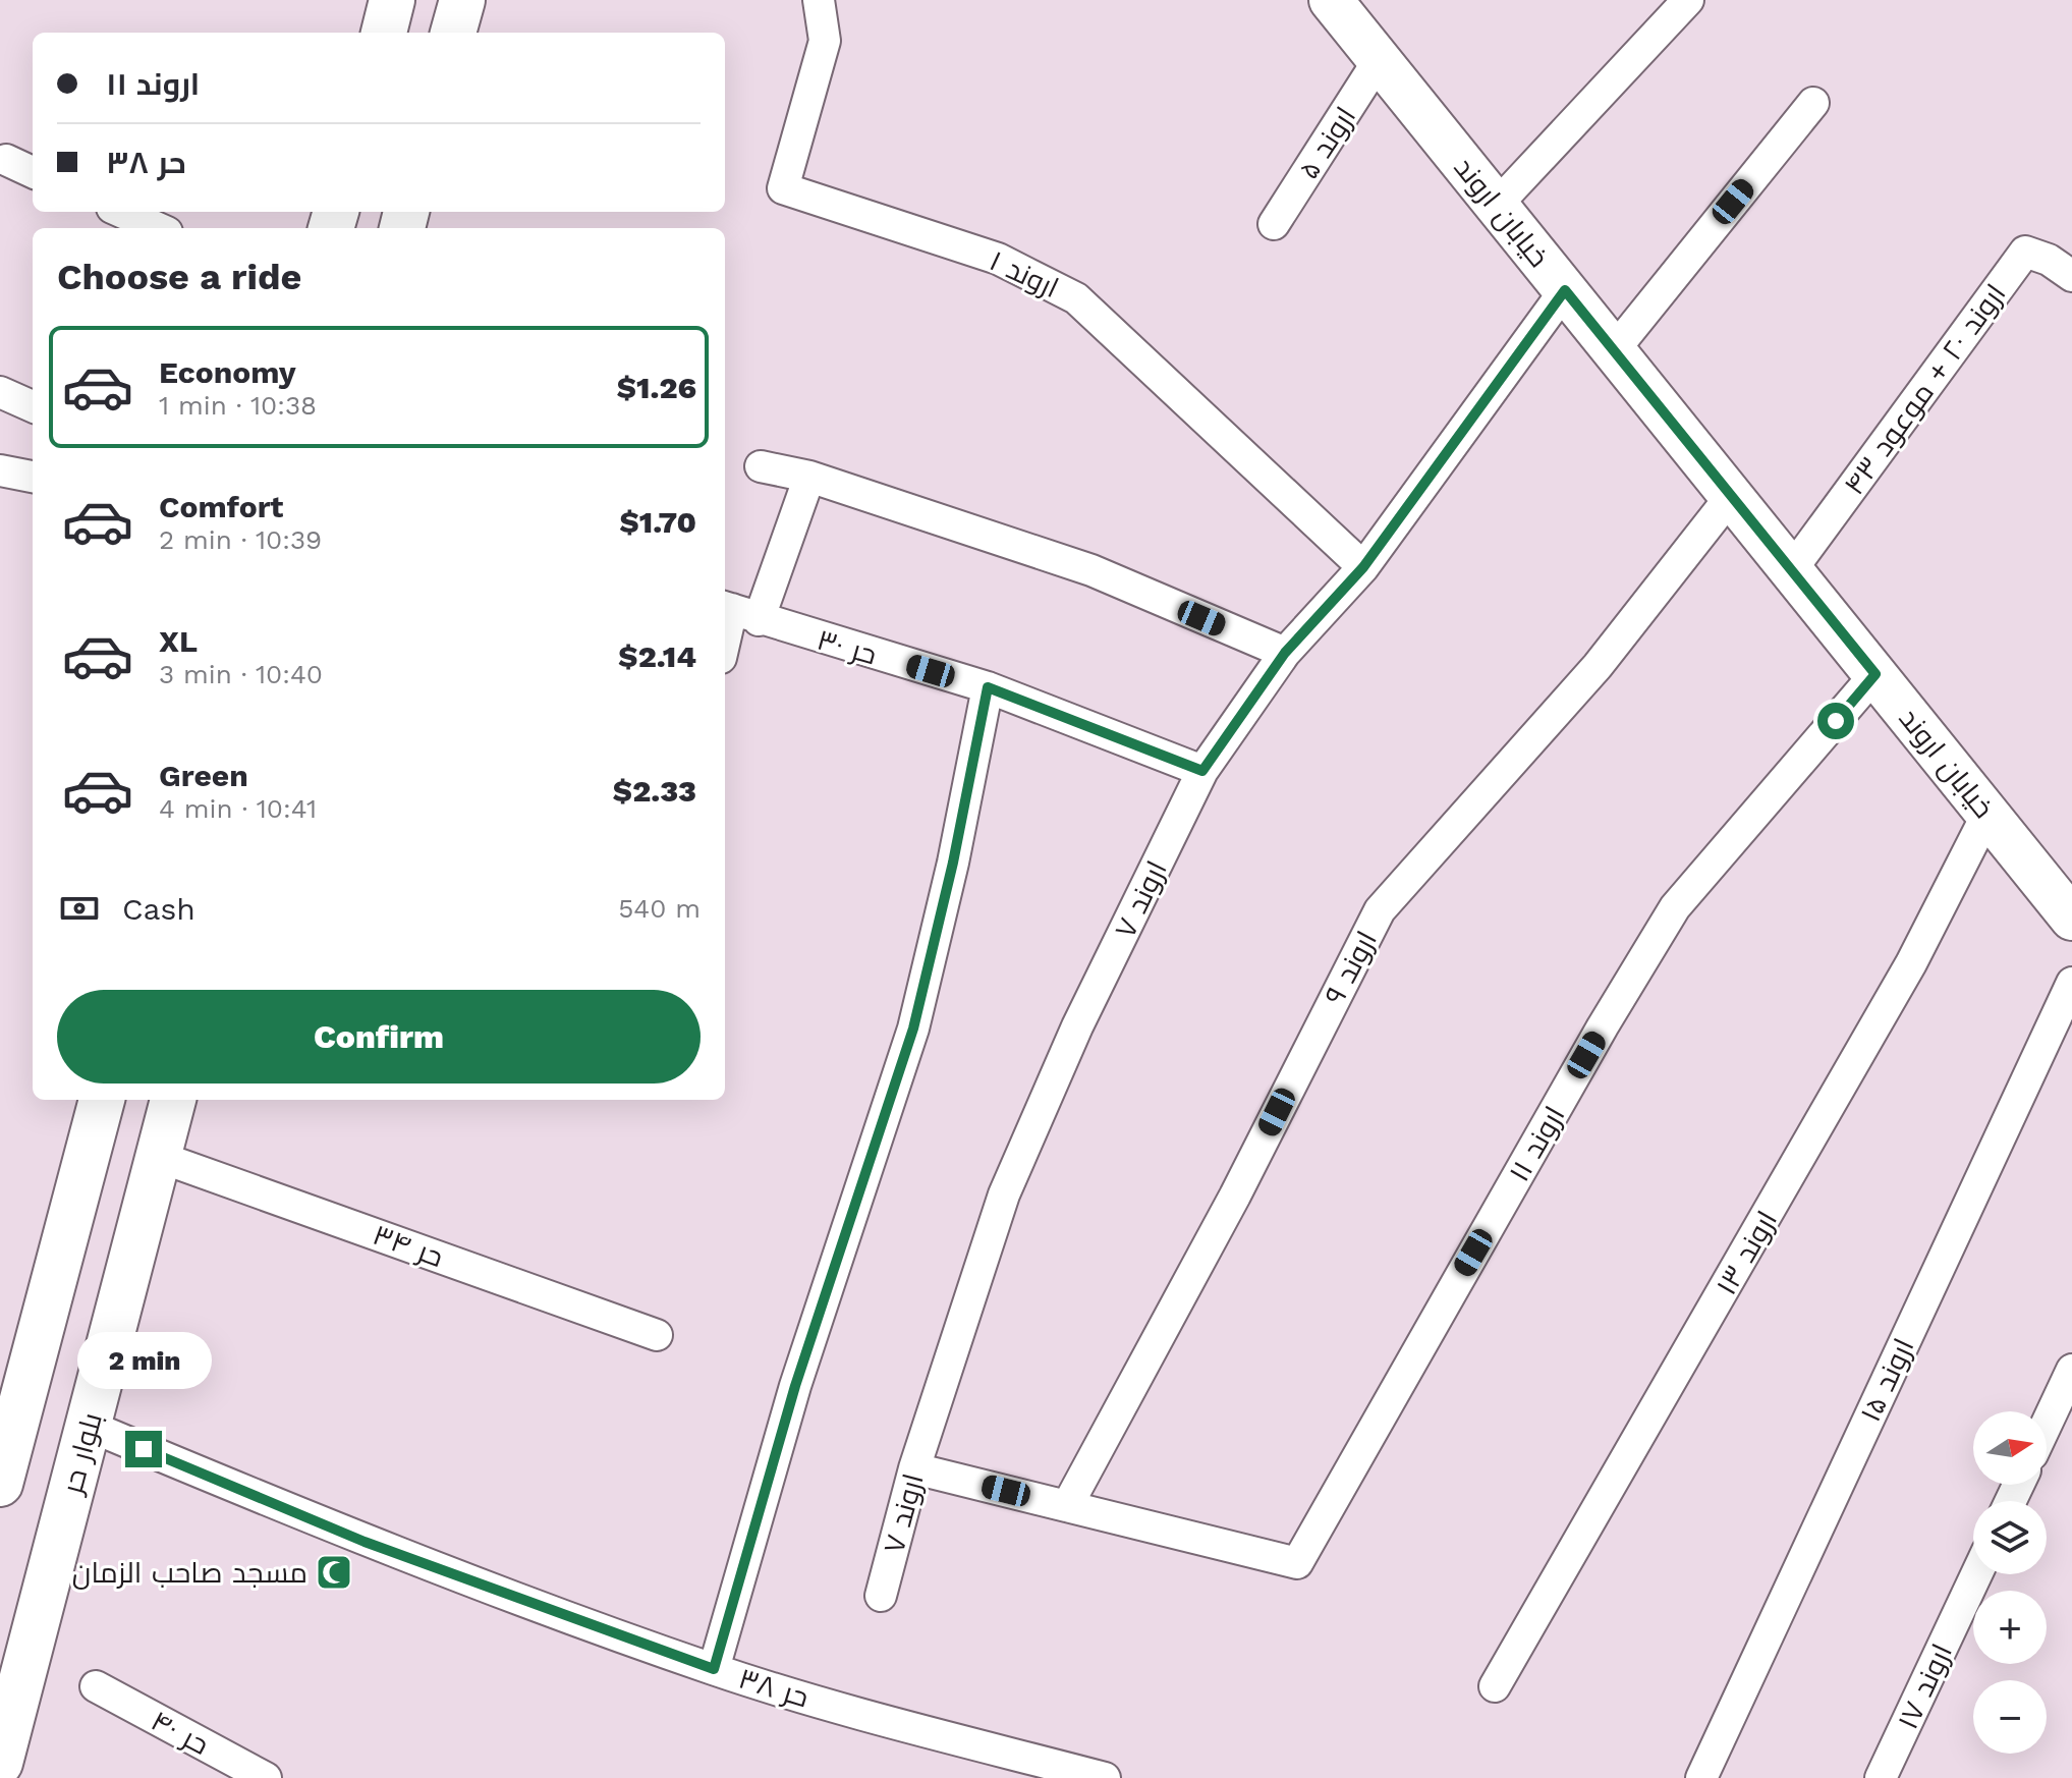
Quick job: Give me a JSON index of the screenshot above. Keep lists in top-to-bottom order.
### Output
{
  "streets": {
    "main road": ["بلوار حر"],
    "street": [
      "اروند ۵",
      "خیابان اروند",
      "اروند ۱",
      "اروند ۲۰ + موعود ۴۳",
      "حر ۳۰",
      "اروند ۷",
      "اروند ۹",
      "اروند ۱۱",
      "حر ۳۴",
      "اروند ۱۳",
      "اروند ۱۵",
      "اروند ۱۷",
      "حر ۳۸",
      "حر ۴۰"
    ]
  },
  "crossings": [
    ["اروند ۵", "خیابان اروند"],
    ["خیابان اروند", "اروند ۲۰ + موعود ۴۳"],
    ["خیابان اروند", "اروند ۷"],
    ["خیابان اروند", "اروند ۹"],
    ["خیابان اروند", "اروند ۱۱"],
    ["خیابان اروند", "اروند ۱۳"],
    ["اروند ۱", "اروند ۷"],
    ["حر ۳۰", "اروند ۷"],
    ["اروند ۹", "اروند ۱۱"],
    ["حر ۳۴", "بلوار حر"],
    ["بلوار حر", "حر ۳۸"]
  ],
  "places": {
    "mosque": ["مسجد صاحب الزمان"]
  },
  "north": "right",
  "page": {
    "banner": ["اروند ۱۱", "حر ۳۸"],
    "heading": "Choose a ride",
    "list": [
      {
        "name": "Economy",
        "note": "1 min · 10:38",
        "value": "$1.26"
      },
      {
        "name": "Comfort",
        "note": "2 min · 10:39",
        "value": "$1.70"
      },
      {
        "name": "XL",
        "note": "3 min · 10:40",
        "value": "$2.14"
      },
      {
        "name": "Green",
        "note": "4 min · 10:41",
        "value": "$2.33"
      }
    ],
    "pay": ["Cash", "540 m"],
    "buttons": "Confirm",
    "bubble": "2 min",
    "map_buttons": ["+", "−"]
  }
}
